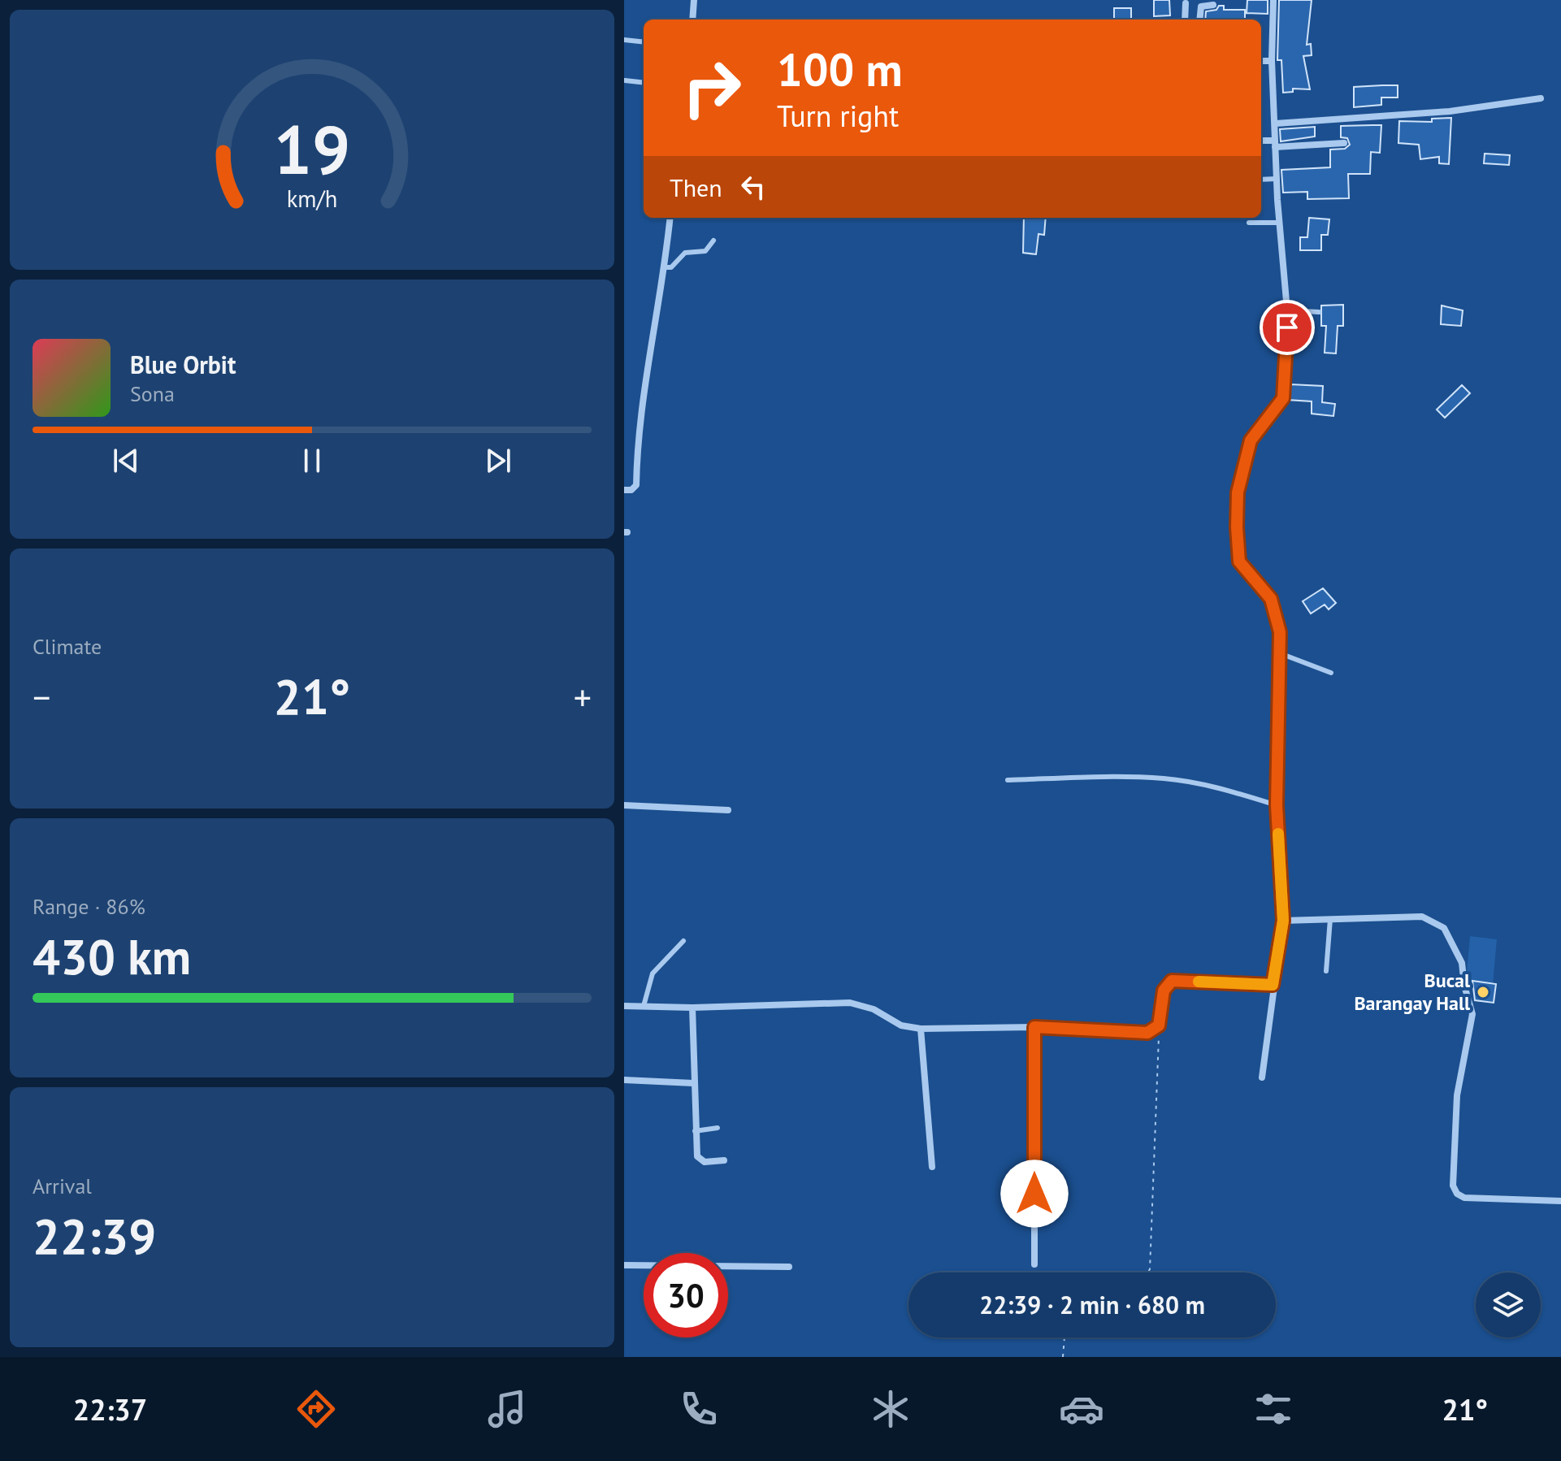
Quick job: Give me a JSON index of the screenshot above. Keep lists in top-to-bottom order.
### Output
{
  "places": ["Bucal Barangay Hall"],
  "page": {
    "turn": ["100 m", "Turn right"],
    "then": "Then",
    "song": ["Blue Orbit", "Sona"],
    "tile": [
      "Climate",
      ["Range · 86%", "430 km"],
      ["Arrival", "22:39"]
    ],
    "heat": ["−", "21°", "+"],
    "limit": "30",
    "trip": "22:39 · 2 min · 680 m",
    "tabs": ["22:37", "21°"],
    "gauge": ["19", "km/h"]
  }
}
